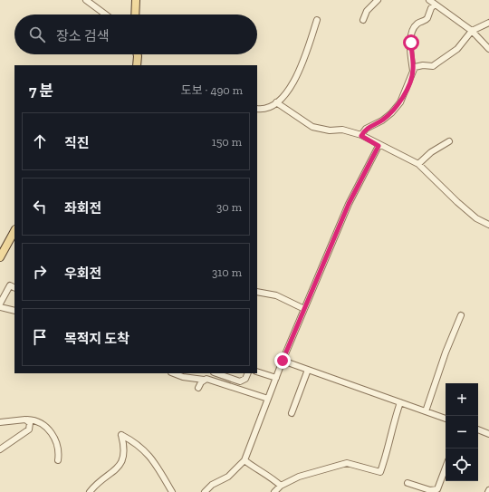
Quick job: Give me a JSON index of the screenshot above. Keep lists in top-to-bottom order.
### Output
{
  "page": {
    "search": "장소 검색",
    "heading": ["7 분", "도보 · 490 m"],
    "list": [
      ["직진", "150 m"],
      ["좌회전", "30 m"],
      ["우회전", "310 m"],
      "목적지 도착"
    ],
    "map_buttons": ["+", "−"]
  }
}
